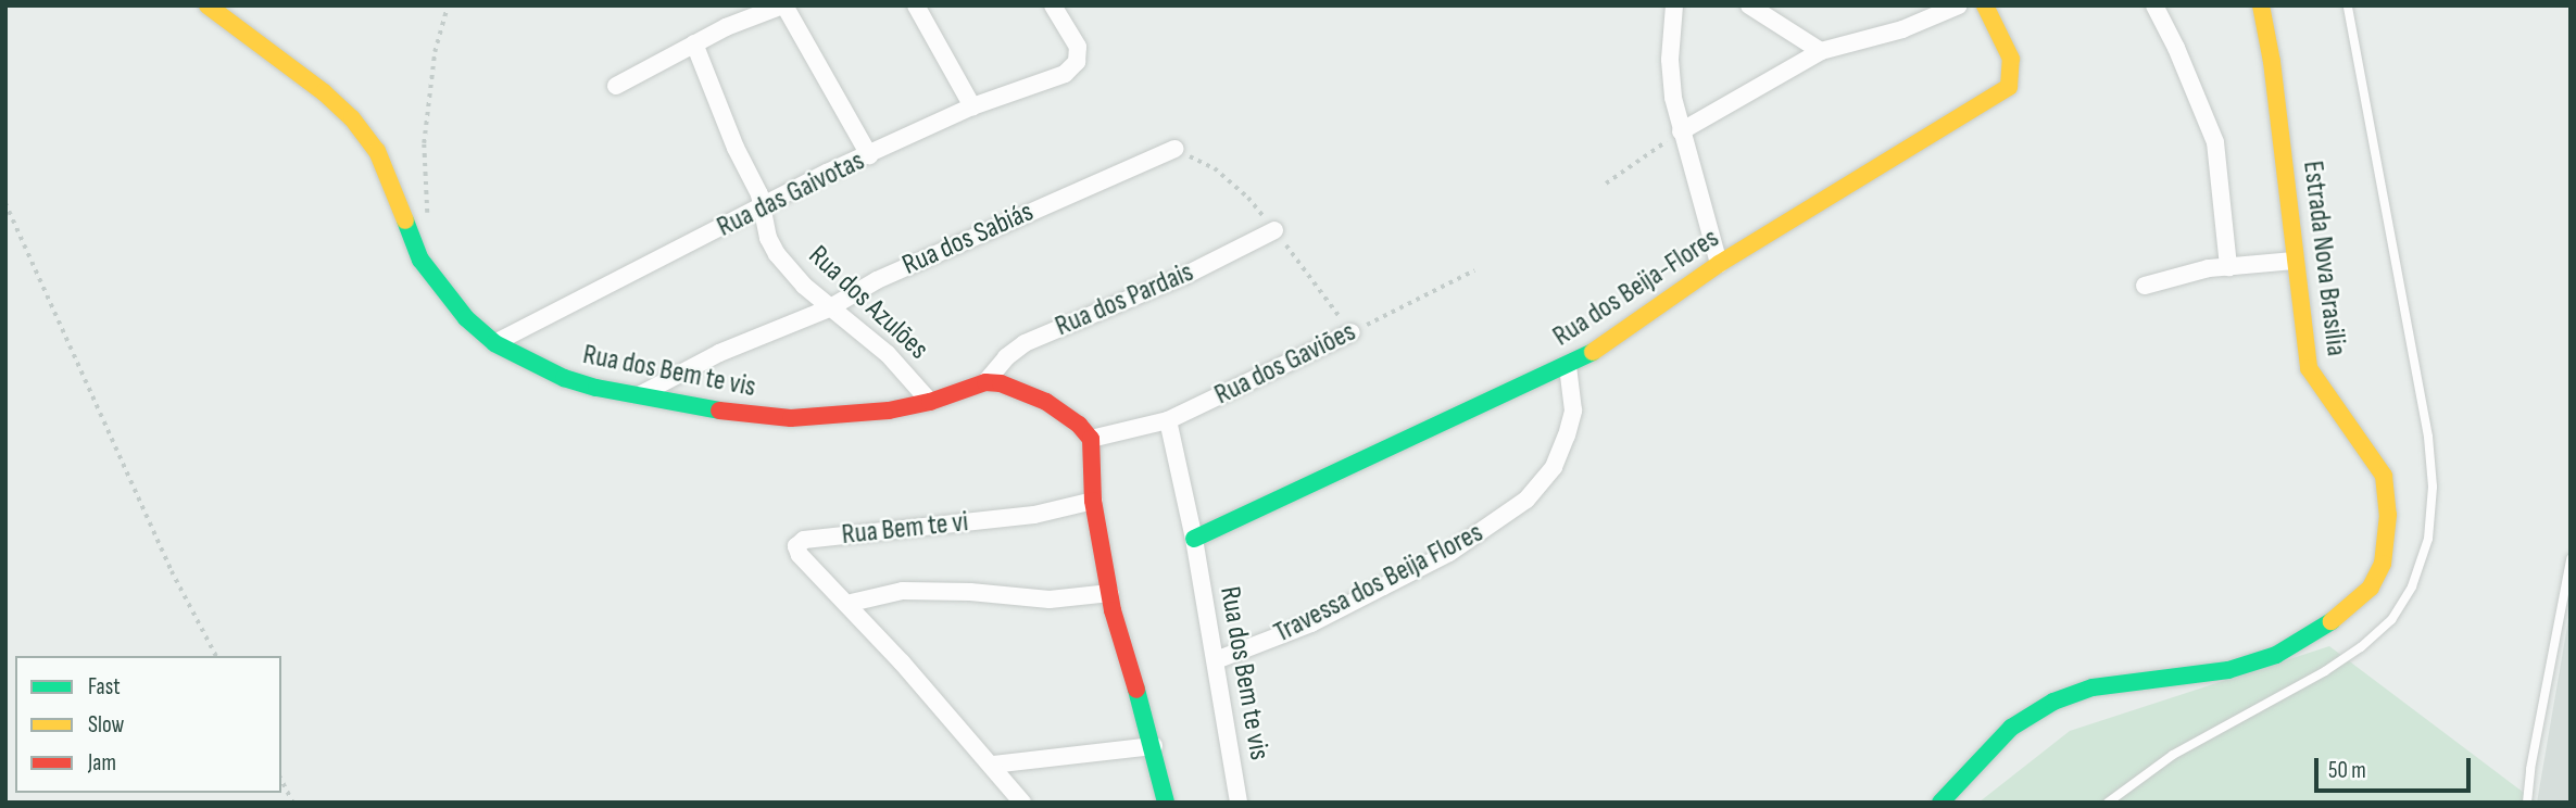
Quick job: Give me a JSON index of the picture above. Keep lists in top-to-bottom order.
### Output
{
  "streets": {
    "street": [
      "Rua das Gaivotas",
      "Rua dos Sabiás",
      "Estrada Nova Brasilia",
      "Rua dos Beija-Flores",
      "Rua dos Pardais",
      "Rua dos Azulões",
      "Rua dos Gaviões",
      "Rua dos Bem te vis",
      "Rua Bem te vi",
      "Travessa dos Beija Flores"
    ]
  },
  "crossings": [
    ["Rua das Gaivotas", "Rua dos Azulões"],
    ["Rua das Gaivotas", "Rua dos Bem te vis"],
    ["Rua dos Sabiás", "Rua dos Azulões"],
    ["Rua dos Sabiás", "Rua dos Bem te vis"],
    ["Rua dos Beija-Flores", "Rua dos Bem te vis"],
    ["Rua dos Beija-Flores", "Travessa dos Beija Flores"],
    ["Rua dos Pardais", "Rua dos Azulões"],
    ["Rua dos Azulões", "Rua dos Bem te vis"],
    ["Rua dos Gaviões", "Rua dos Bem te vis"],
    ["Rua dos Bem te vis", "Travessa dos Beija Flores"]
  ],
  "legend": ["Fast", "Slow", "Jam"],
  "scale_bar": "50 m"
}
